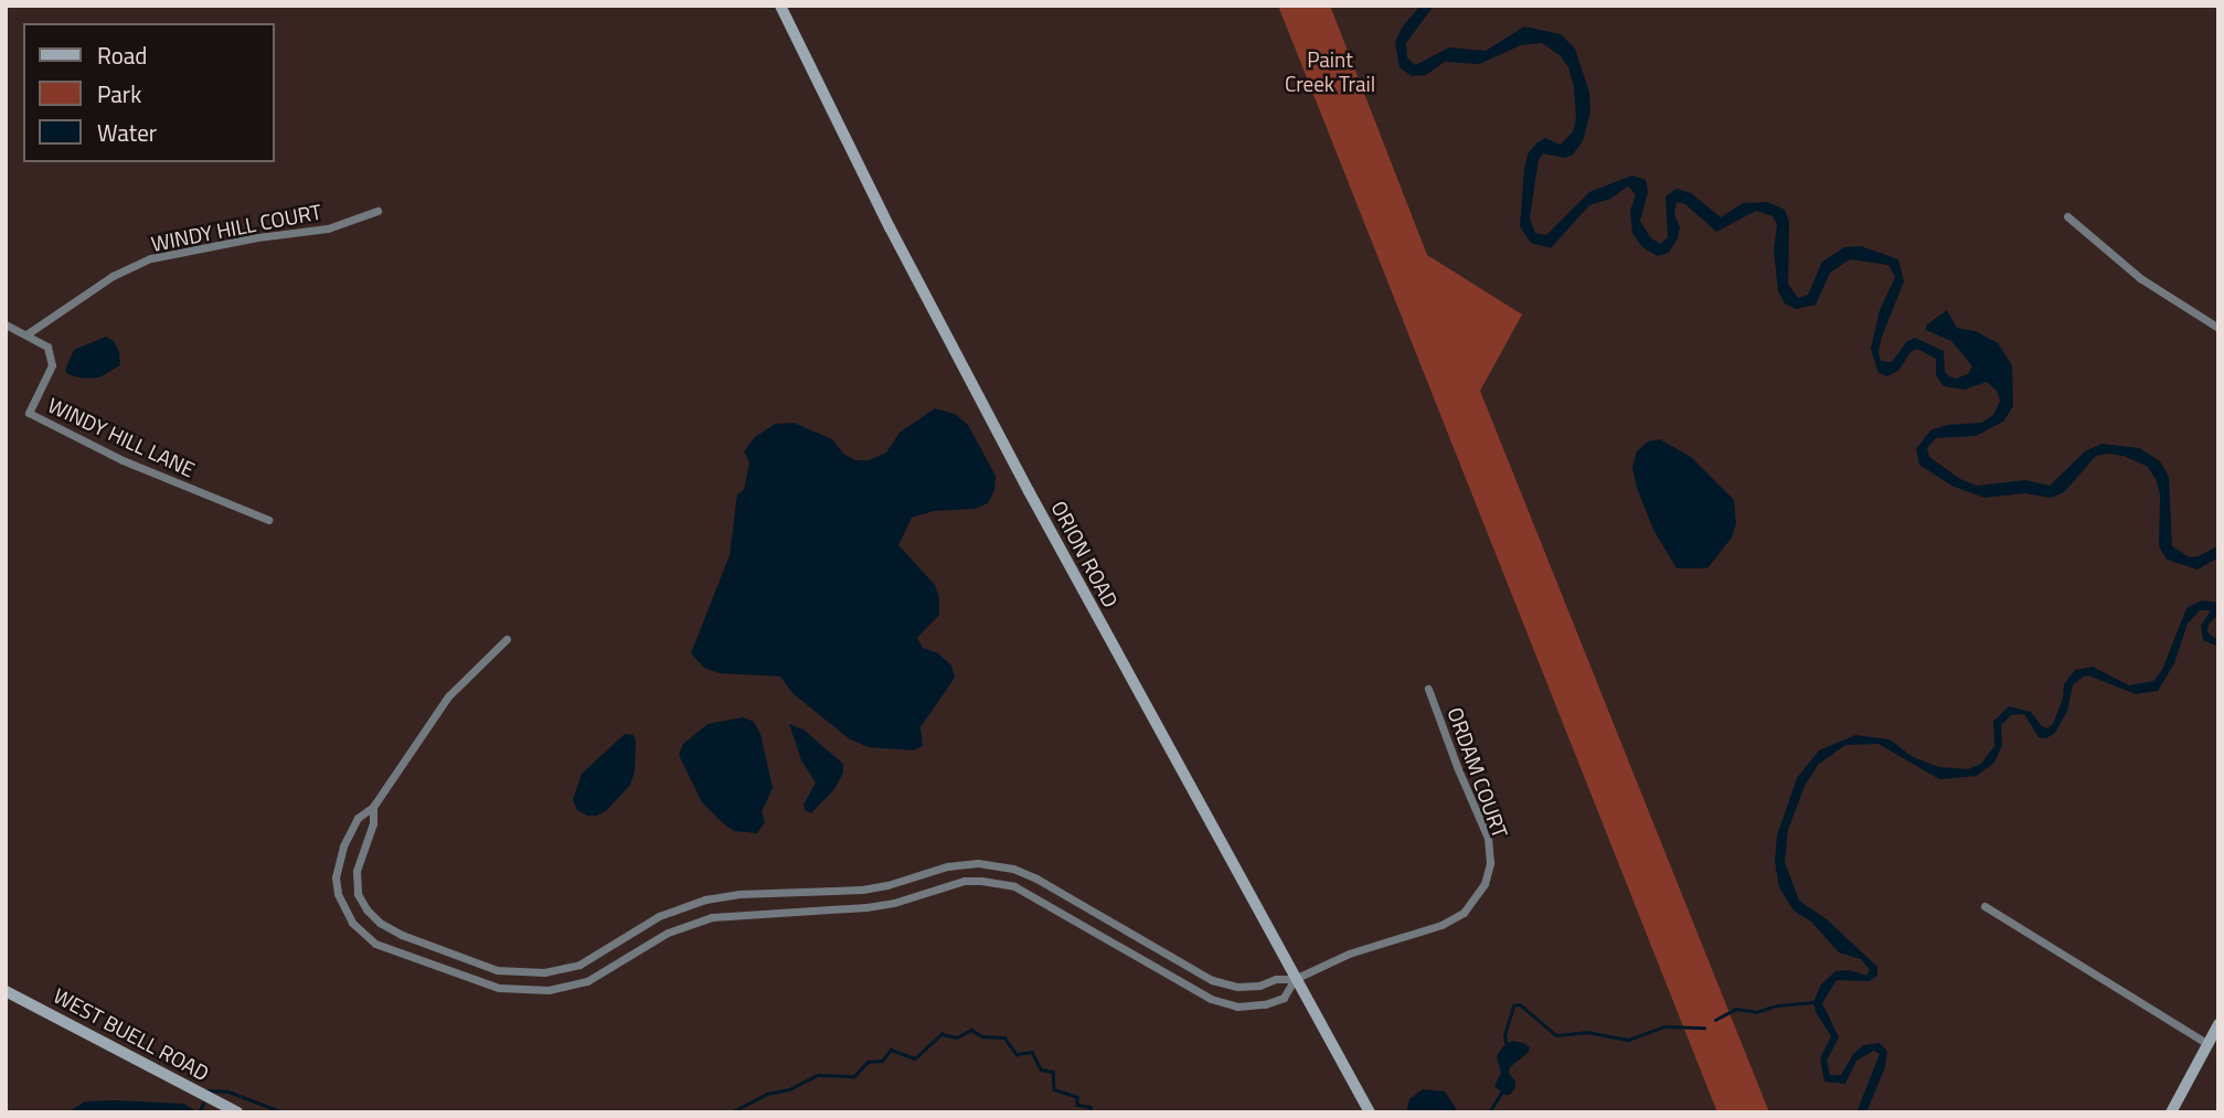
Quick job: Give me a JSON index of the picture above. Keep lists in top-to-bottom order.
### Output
{
  "streets": {
    "main road": ["ORION ROAD", "WEST BUELL ROAD"],
    "street": ["WINDY HILL COURT", "WINDY HILL LANE", "ORDAM COURT"]
  },
  "crossings": [
    ["WINDY HILL COURT", "WINDY HILL LANE"],
    ["ORION ROAD", "ORDAM COURT"]
  ],
  "parks": ["Paint Creek Trail"],
  "legend": ["Road", "Park", "Water"]
}
